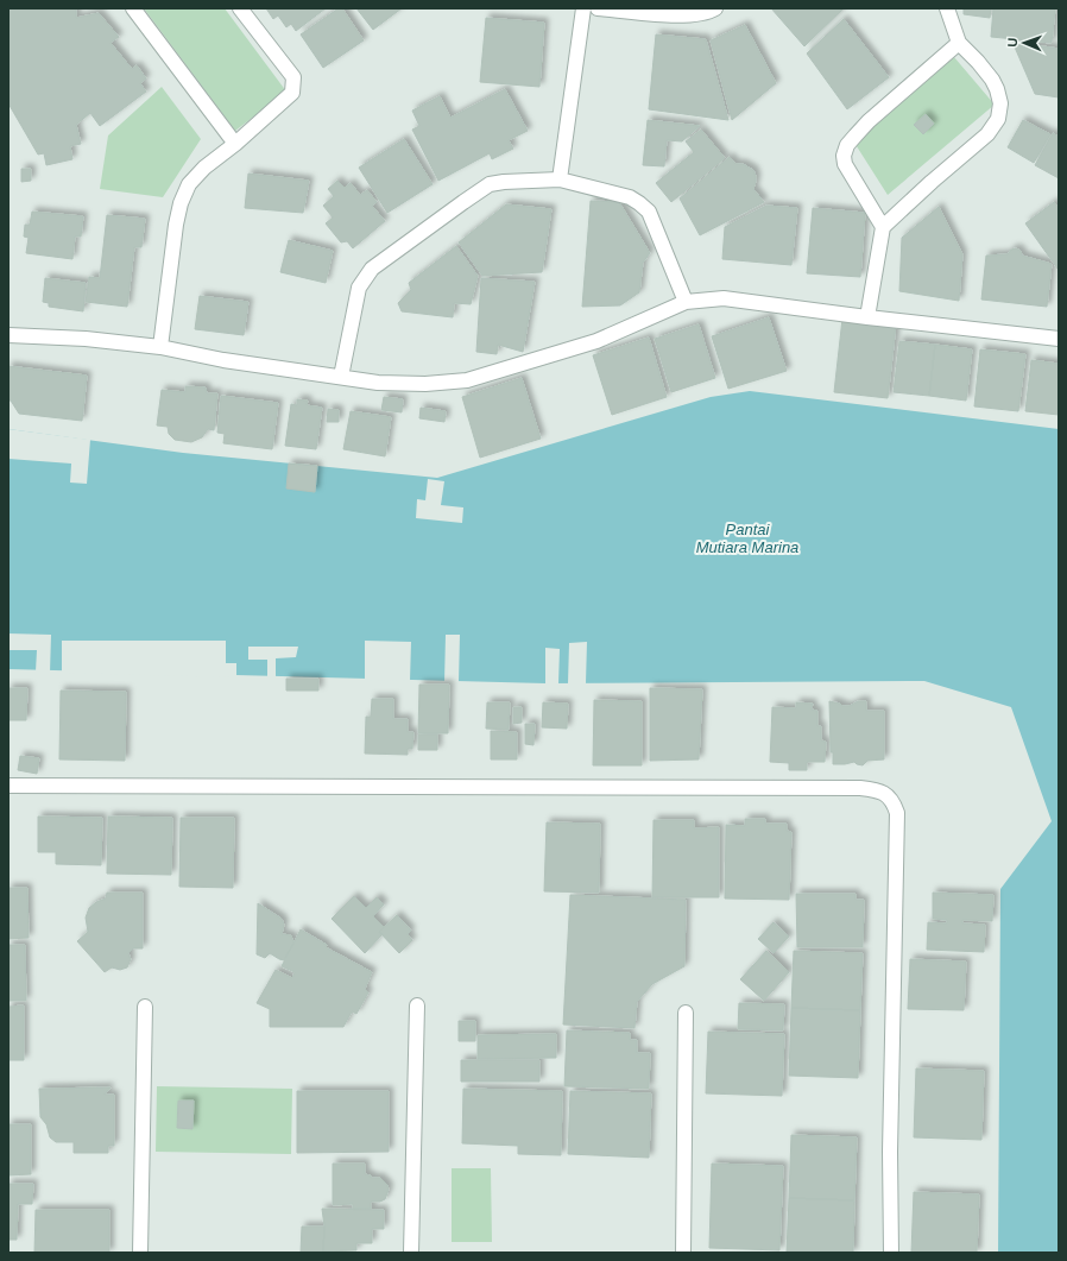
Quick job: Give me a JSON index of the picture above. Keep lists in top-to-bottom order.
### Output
{
  "water": ["Pantai Mutiara Marina"],
  "north": "left"
}
